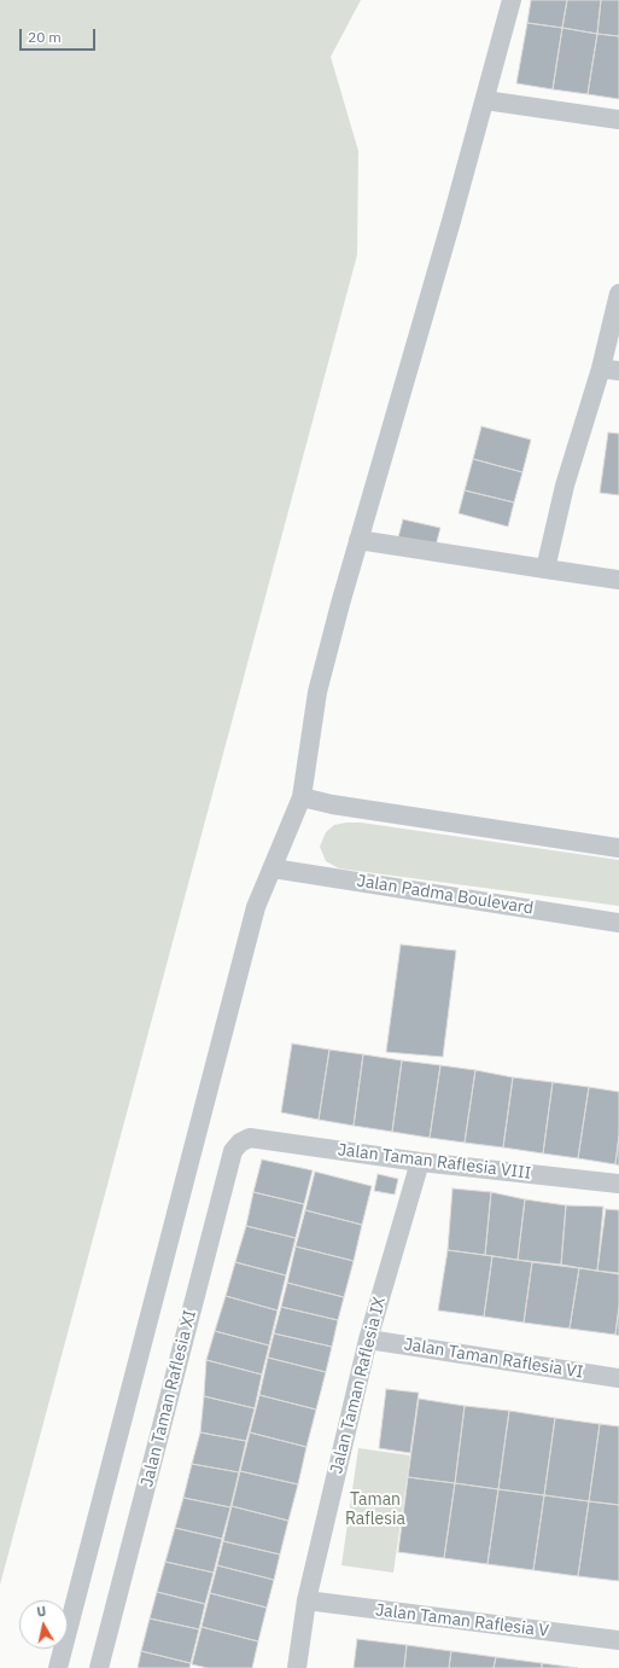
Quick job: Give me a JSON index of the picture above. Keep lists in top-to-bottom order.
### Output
{
  "streets": {
    "street": [
      "Jalan Padma Boulevard",
      "Jalan Taman Raflesia VIII",
      "Jalan Taman Raflesia VI",
      "Jalan Taman Raflesia IX",
      "Jalan Taman Raflesia XI",
      "Jalan Taman Raflesia V"
    ]
  },
  "crossings": [
    ["Jalan Taman Raflesia VIII", "Jalan Taman Raflesia IX"],
    ["Jalan Taman Raflesia VIII", "Jalan Taman Raflesia XI"],
    ["Jalan Taman Raflesia VI", "Jalan Taman Raflesia IX"],
    ["Jalan Taman Raflesia IX", "Jalan Taman Raflesia V"]
  ],
  "parks": ["Taman Raflesia"],
  "scale_bar": "20 m",
  "north": "top"
}
